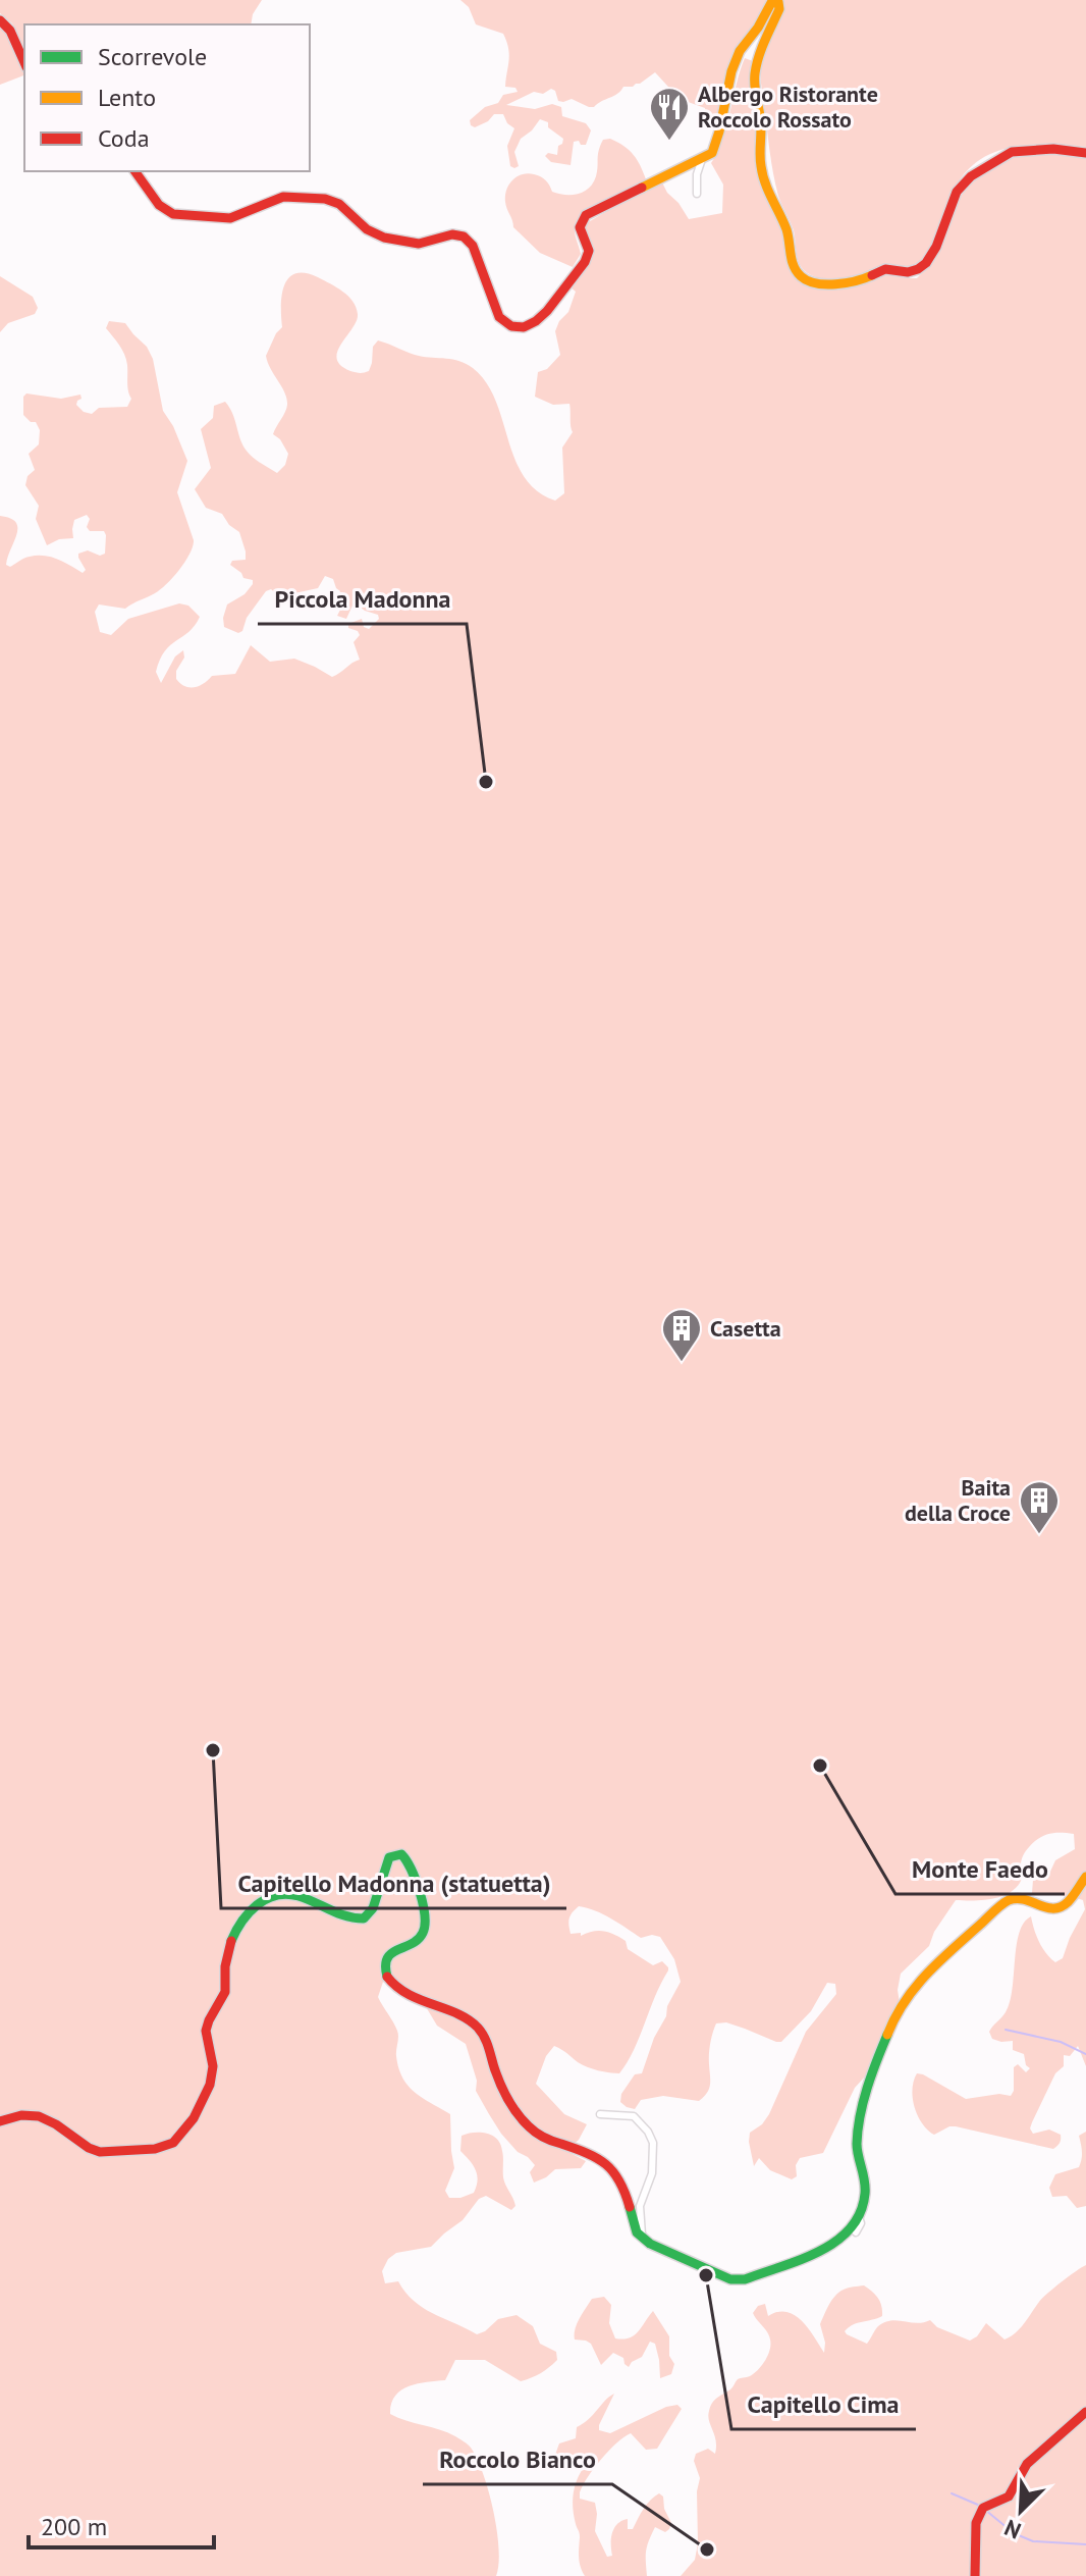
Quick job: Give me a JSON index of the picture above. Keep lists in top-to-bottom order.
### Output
{
  "places": {
    "restaurant": ["Albergo Ristorante Roccolo Rossato"],
    "other": [
      "Piccola Madonna",
      "Capitello Madonna (statuetta)",
      "Monte Faedo",
      "Capitello Cima",
      "Roccolo Bianco"
    ],
    "building": ["Casetta", "Baita della Croce"]
  },
  "legend": ["Scorrevole", "Lento", "Coda"],
  "scale_bar": "200 m",
  "north": "bottom left"
}
